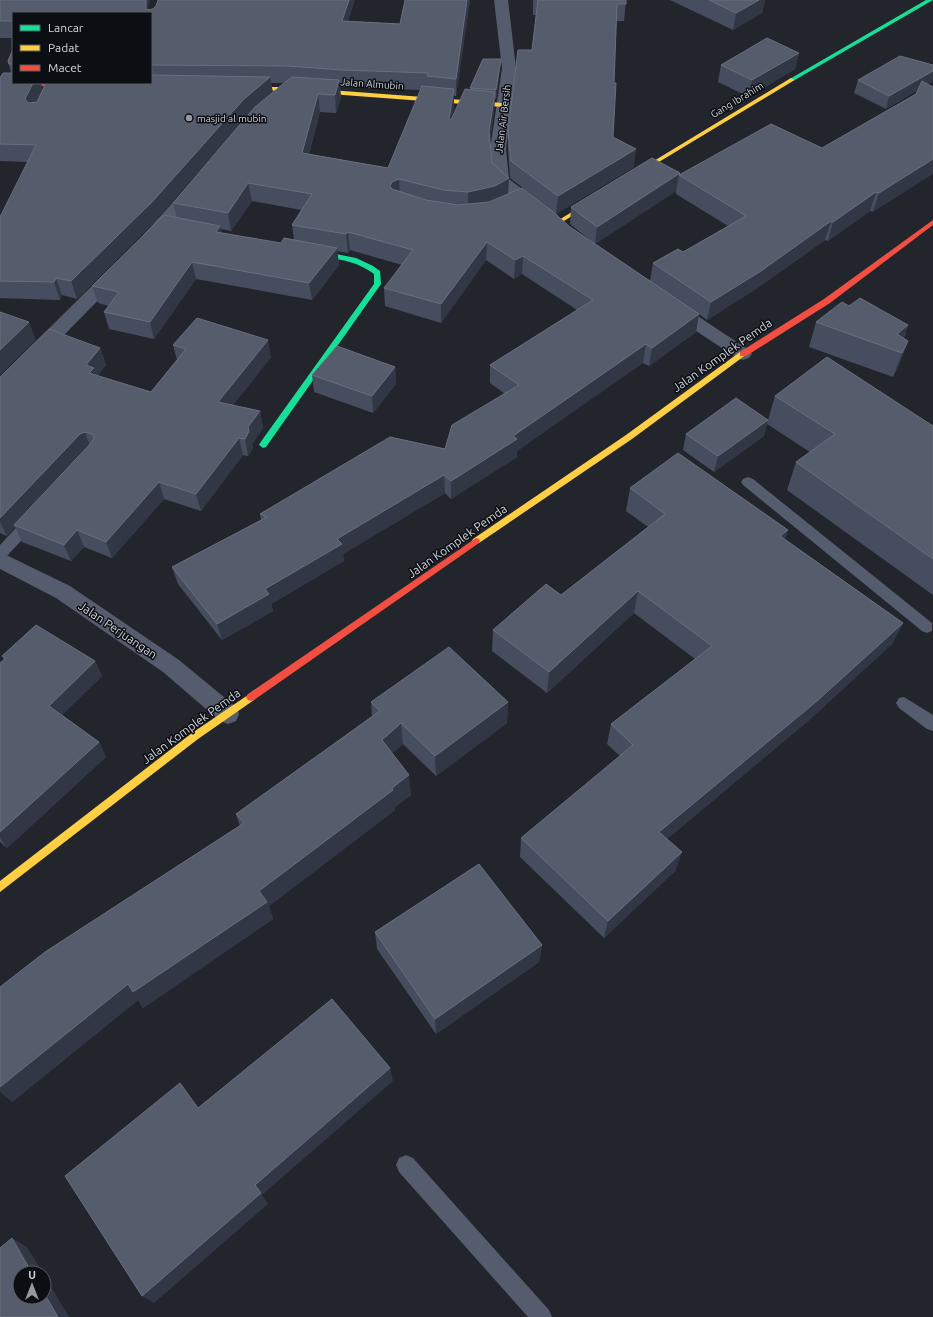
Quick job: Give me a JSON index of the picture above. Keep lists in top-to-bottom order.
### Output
{
  "streets": {
    "street": [
      "Jalan Almubin",
      "Gang Ibrahim",
      "Jalan Air Bersih",
      "Jalan Komplek Pemda",
      "Jalan Perjuangan"
    ]
  },
  "crossings": [
    ["Jalan Almubin", "Jalan Air Bersih"],
    ["Jalan Komplek Pemda", "Jalan Perjuangan"]
  ],
  "places": ["masjid al mubin"],
  "legend": ["Lancar", "Padat", "Macet"],
  "north": "top"
}
